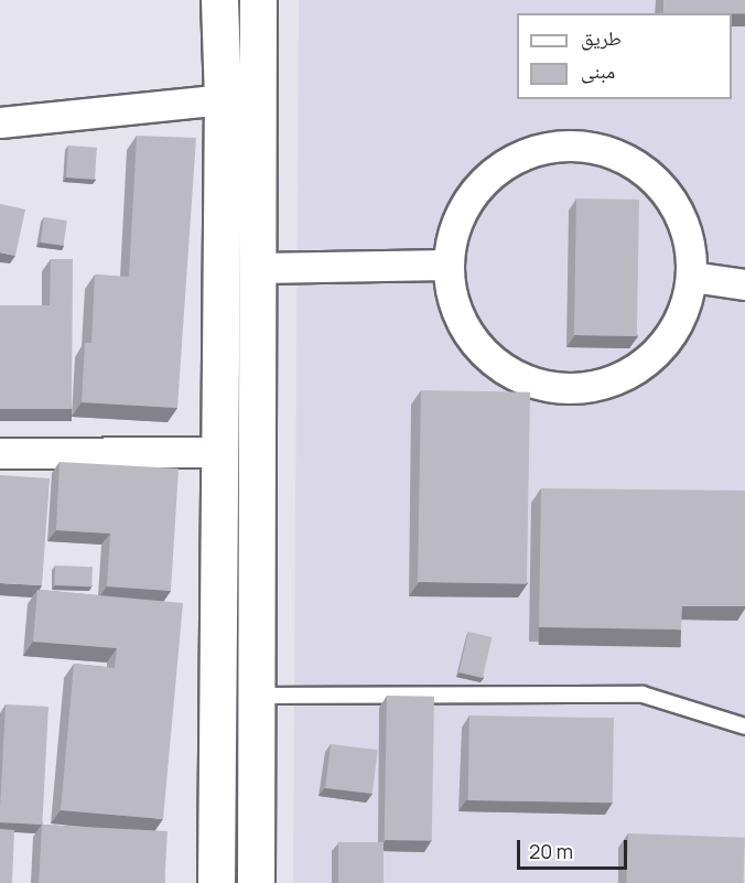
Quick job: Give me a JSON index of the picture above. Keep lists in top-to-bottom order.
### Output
{
  "legend": ["طريق", "مبنى"],
  "scale_bar": "20 m"
}
